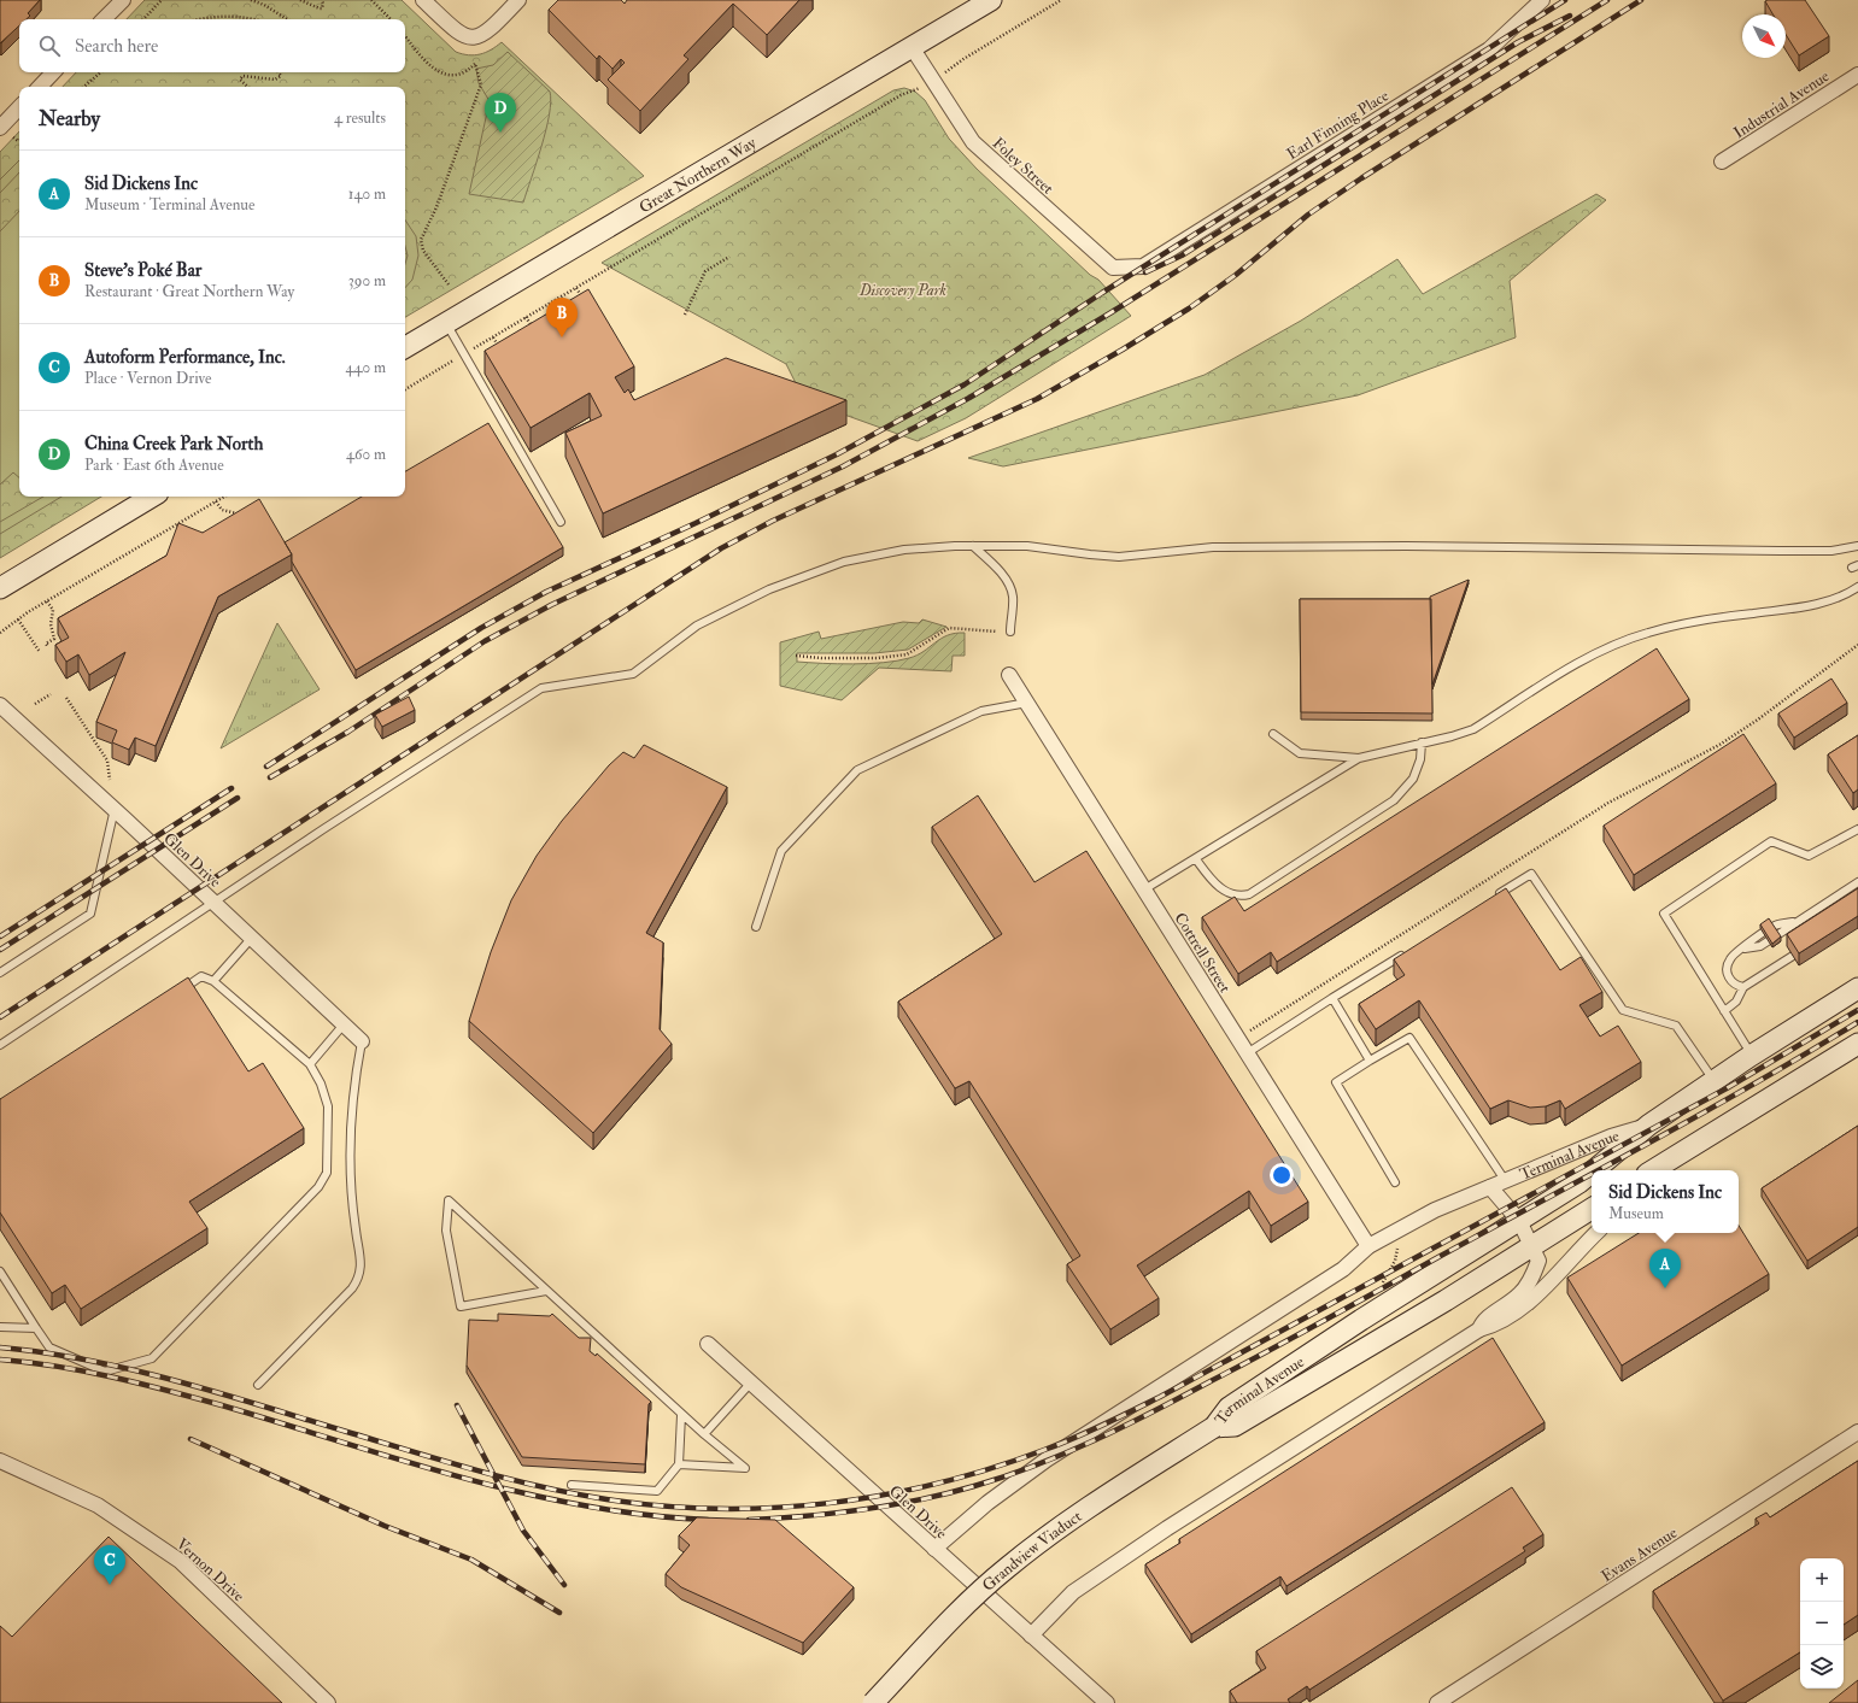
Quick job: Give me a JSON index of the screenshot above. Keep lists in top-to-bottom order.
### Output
{
  "streets": {
    "main road": ["Great Northern Way", "Terminal Avenue", "Grandview Viaduct"],
    "street": [
      "Industrial Avenue",
      "Earl Finning Place",
      "Foley Street",
      "Glen Drive",
      "Cottrell Street",
      "Evans Avenue",
      "Vernon Drive"
    ]
  },
  "crossings": [
    ["Earl Finning Place", "Foley Street"],
    ["Foley Street", "Great Northern Way"],
    ["Glen Drive", "Terminal Avenue"],
    ["Cottrell Street", "Terminal Avenue"],
    ["Terminal Avenue", "Grandview Viaduct"]
  ],
  "parks": ["Discovery Park"],
  "north": "bottom right",
  "page": {
    "search": "Search here",
    "heading": ["Nearby", "4 results"],
    "pins": [
      "D",
      "B",
      "A",
      "C"
    ],
    "list": [
      {
        "mark": "A",
        "name": "Sid Dickens Inc",
        "note": "Museum · Terminal Avenue",
        "value": "140 m"
      },
      {
        "mark": "B",
        "name": "Steve's Poké Bar",
        "note": "Restaurant · Great Northern Way",
        "value": "390 m"
      },
      {
        "mark": "C",
        "name": "Autoform Performance, Inc.",
        "note": "Place · Vernon Drive",
        "value": "440 m"
      },
      {
        "mark": "D",
        "name": "China Creek Park North",
        "note": "Park · East 6th Avenue",
        "value": "460 m"
      }
    ],
    "popup": ["Sid Dickens Inc", "Museum"],
    "map_buttons": ["+", "−"]
  }
}
